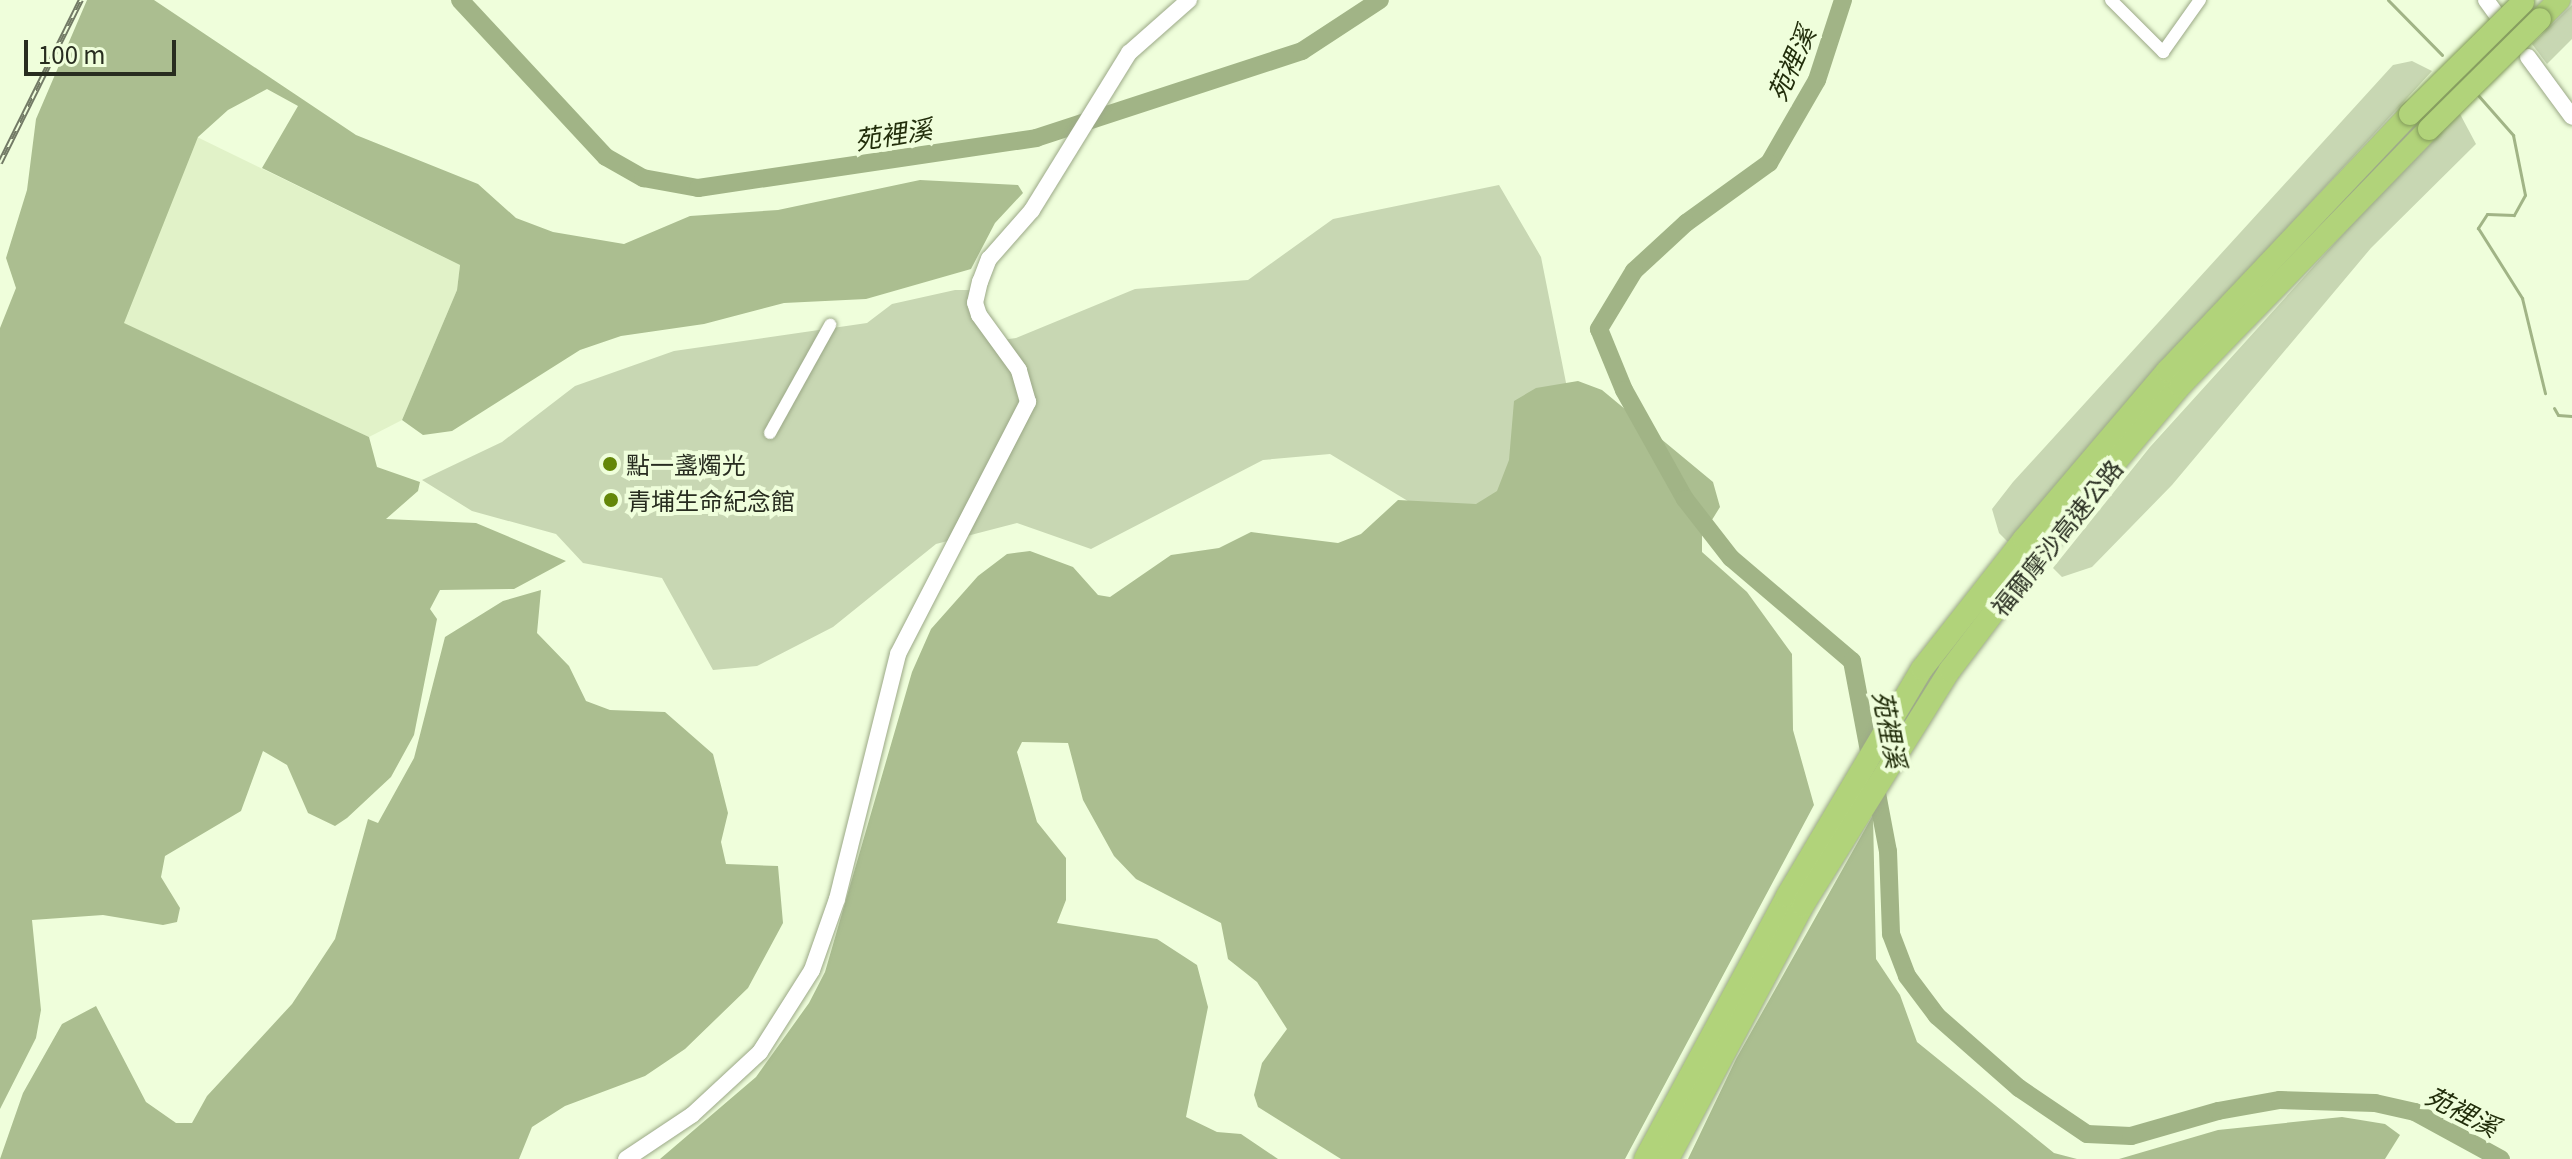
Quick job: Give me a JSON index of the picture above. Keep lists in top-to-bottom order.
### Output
{
  "streets": {
    "highway": ["福爾摩沙高速公路"]
  },
  "water": ["苑裡溪"],
  "places": ["點一盞燭光", "青埔生命紀念館"],
  "scale_bar": "100 m"
}
